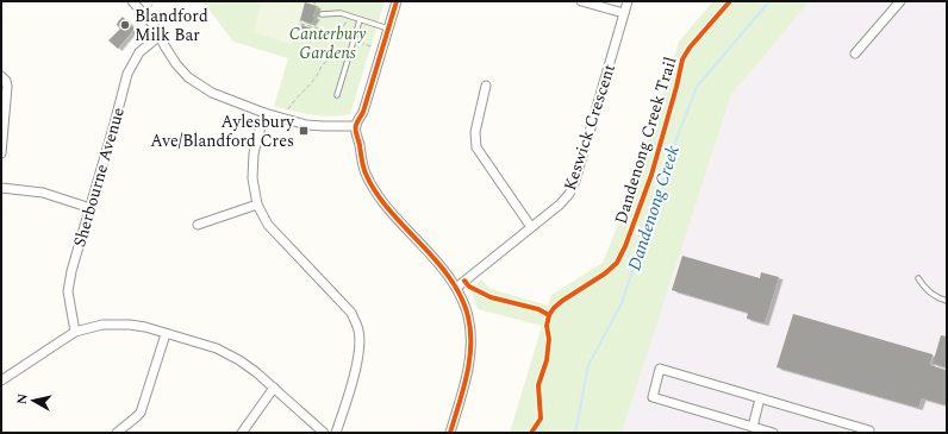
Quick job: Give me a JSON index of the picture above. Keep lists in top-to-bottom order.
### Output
{
  "streets": {
    "street": ["Keswick Crescent", "Sherbourne Avenue"],
    "cycle path": ["Dandenong Creek Trail"]
  },
  "water": ["Dandenong Creek"],
  "parks": ["Canterbury Gardens"],
  "places": {
    "other": ["Blandford Milk Bar"],
    "transit": ["Aylesbury Ave/Blandford Cres"]
  },
  "north": "left"
}
